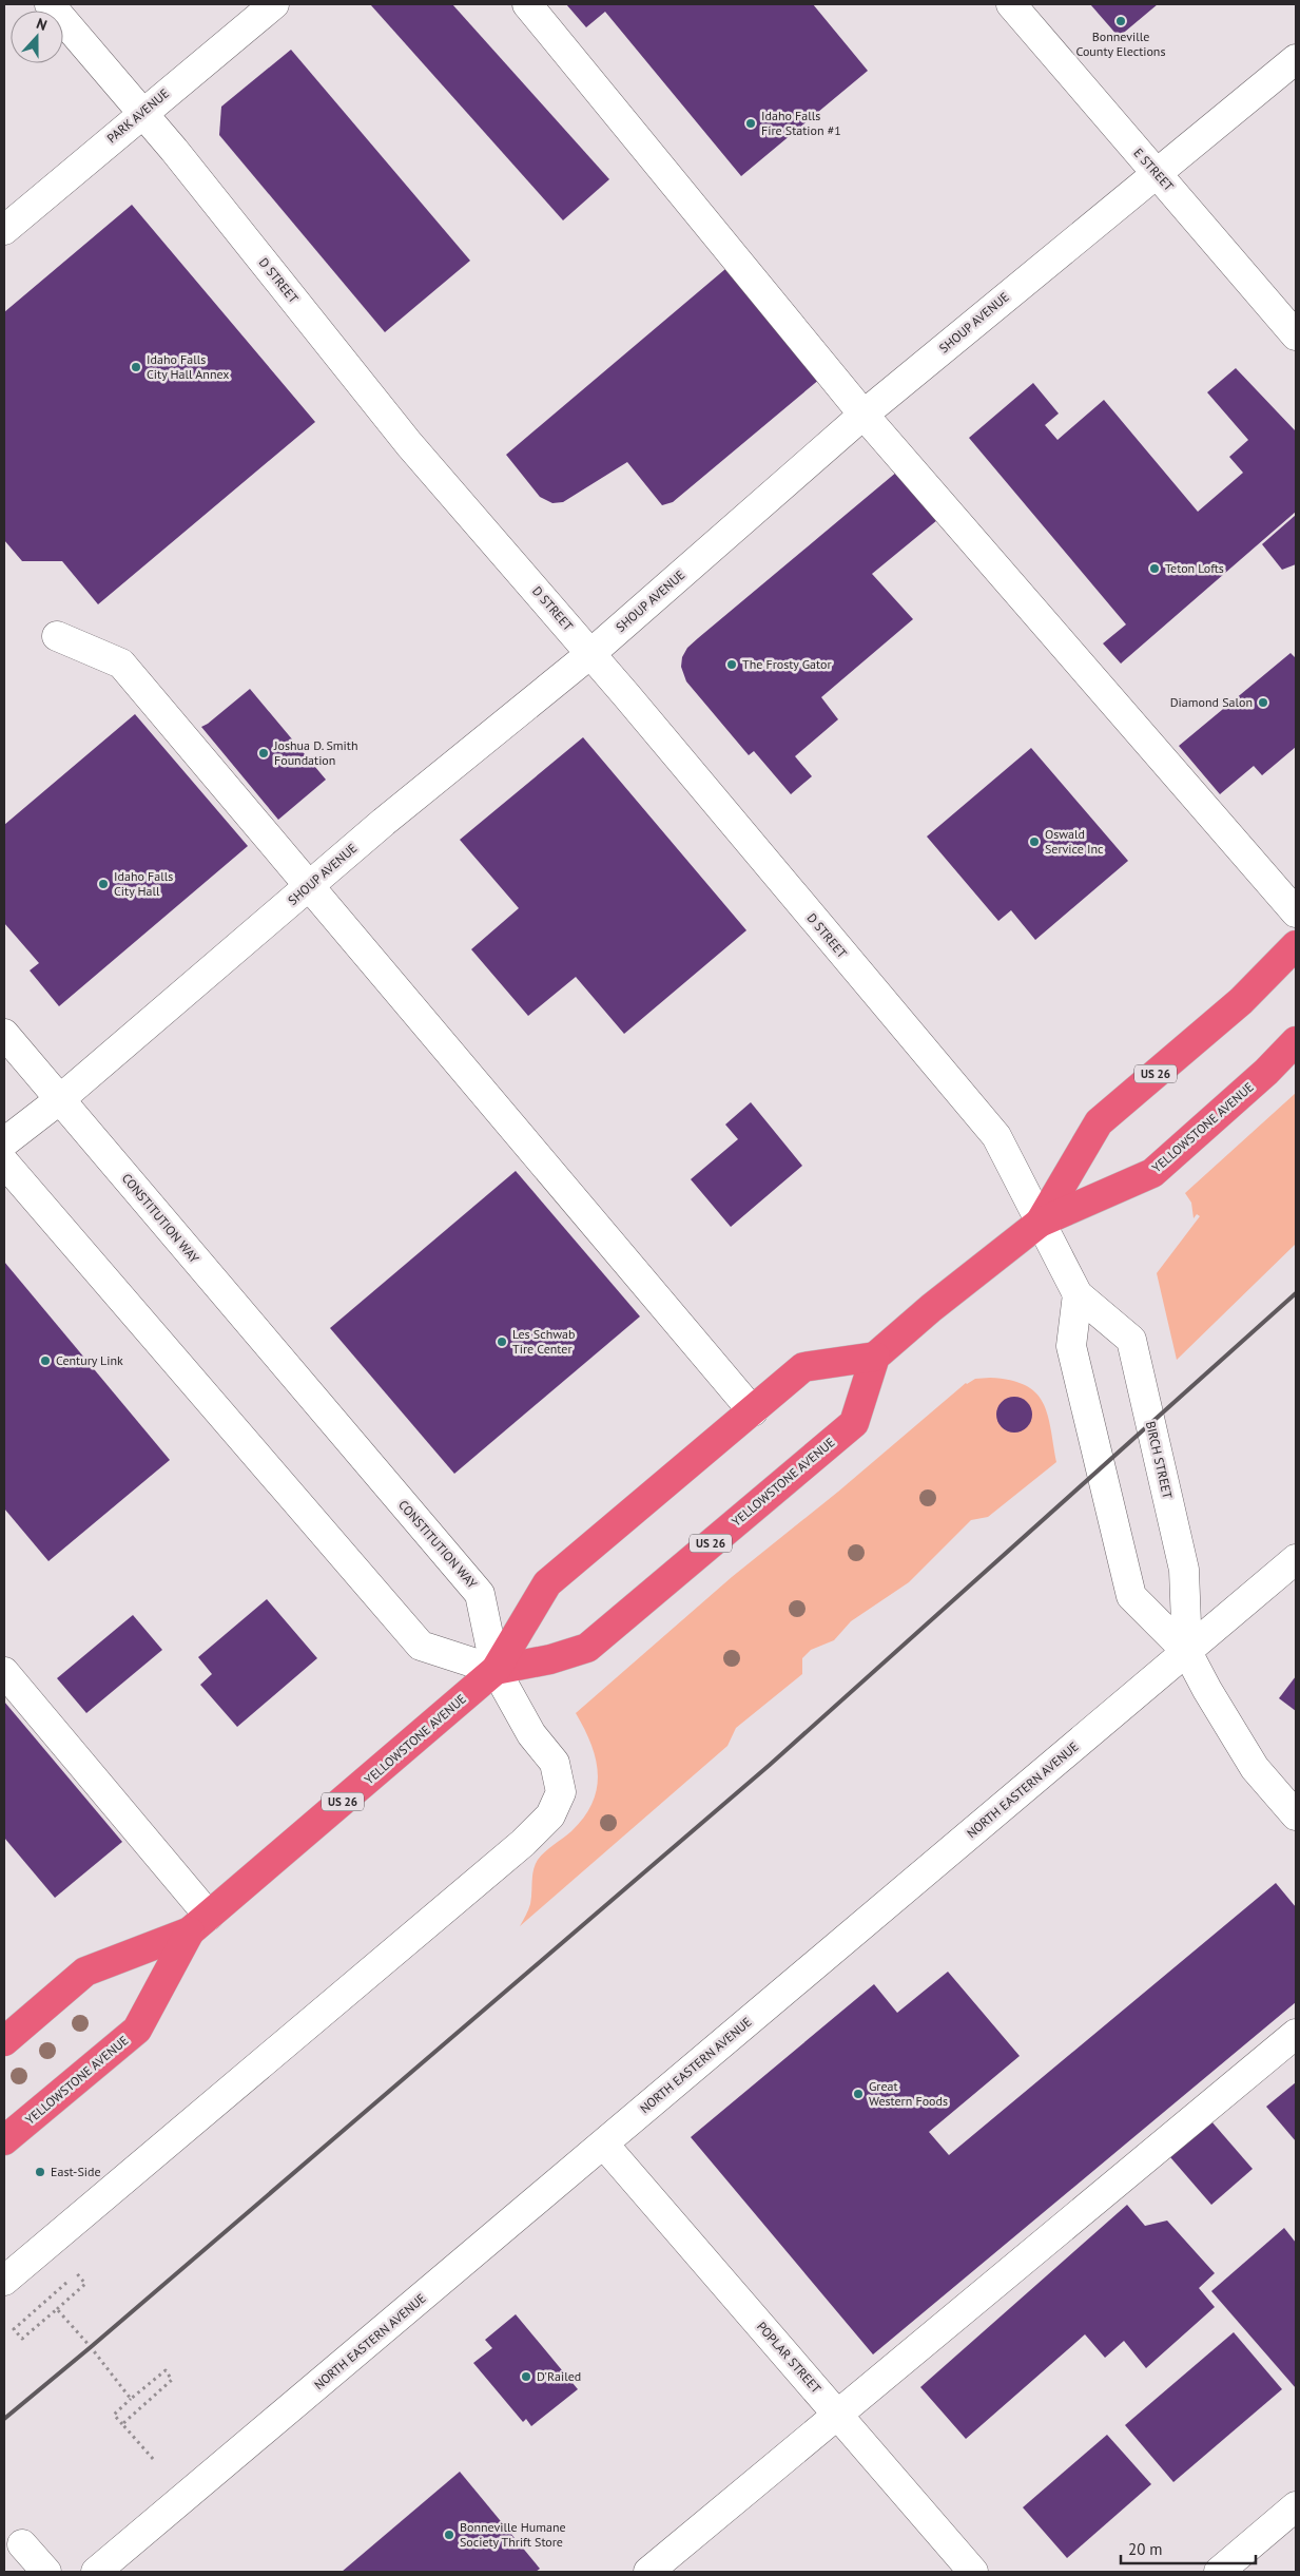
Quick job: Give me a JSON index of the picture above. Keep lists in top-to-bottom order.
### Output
{
  "streets": {
    "highway": ["US 26", "YELLOWSTONE AVENUE"],
    "street": [
      "PARK AVENUE",
      "E STREET",
      "D STREET",
      "SHOUP AVENUE",
      "CONSTITUTION WAY",
      "BIRCH STREET",
      "NORTH EASTERN AVENUE",
      "POPLAR STREET"
    ]
  },
  "crossings": [
    ["PARK AVENUE", "D STREET"],
    ["E STREET", "SHOUP AVENUE"],
    ["D STREET", "SHOUP AVENUE"],
    ["D STREET", "YELLOWSTONE AVENUE"],
    ["D STREET", "BIRCH STREET"],
    ["SHOUP AVENUE", "CONSTITUTION WAY"],
    ["YELLOWSTONE AVENUE", "CONSTITUTION WAY"],
    ["YELLOWSTONE AVENUE", "BIRCH STREET"],
    ["BIRCH STREET", "NORTH EASTERN AVENUE"],
    ["NORTH EASTERN AVENUE", "POPLAR STREET"]
  ],
  "places": [
    "Bonneville County Elections",
    "Idaho Falls Fire Station #1",
    "Idaho Falls City Hall Annex",
    "Teton Lofts",
    "The Frosty Gator",
    "Diamond Salon",
    "Joshua D. Smith Foundation",
    "Oswald Service Inc",
    "Idaho Falls City Hall",
    "Les Schwab Tire Center",
    "Century Link",
    "Great Western Foods",
    "East-Side",
    "D'Railed",
    "Bonneville Humane Society Thrift Store"
  ],
  "scale_bar": "20 m",
  "north": "top"
}
